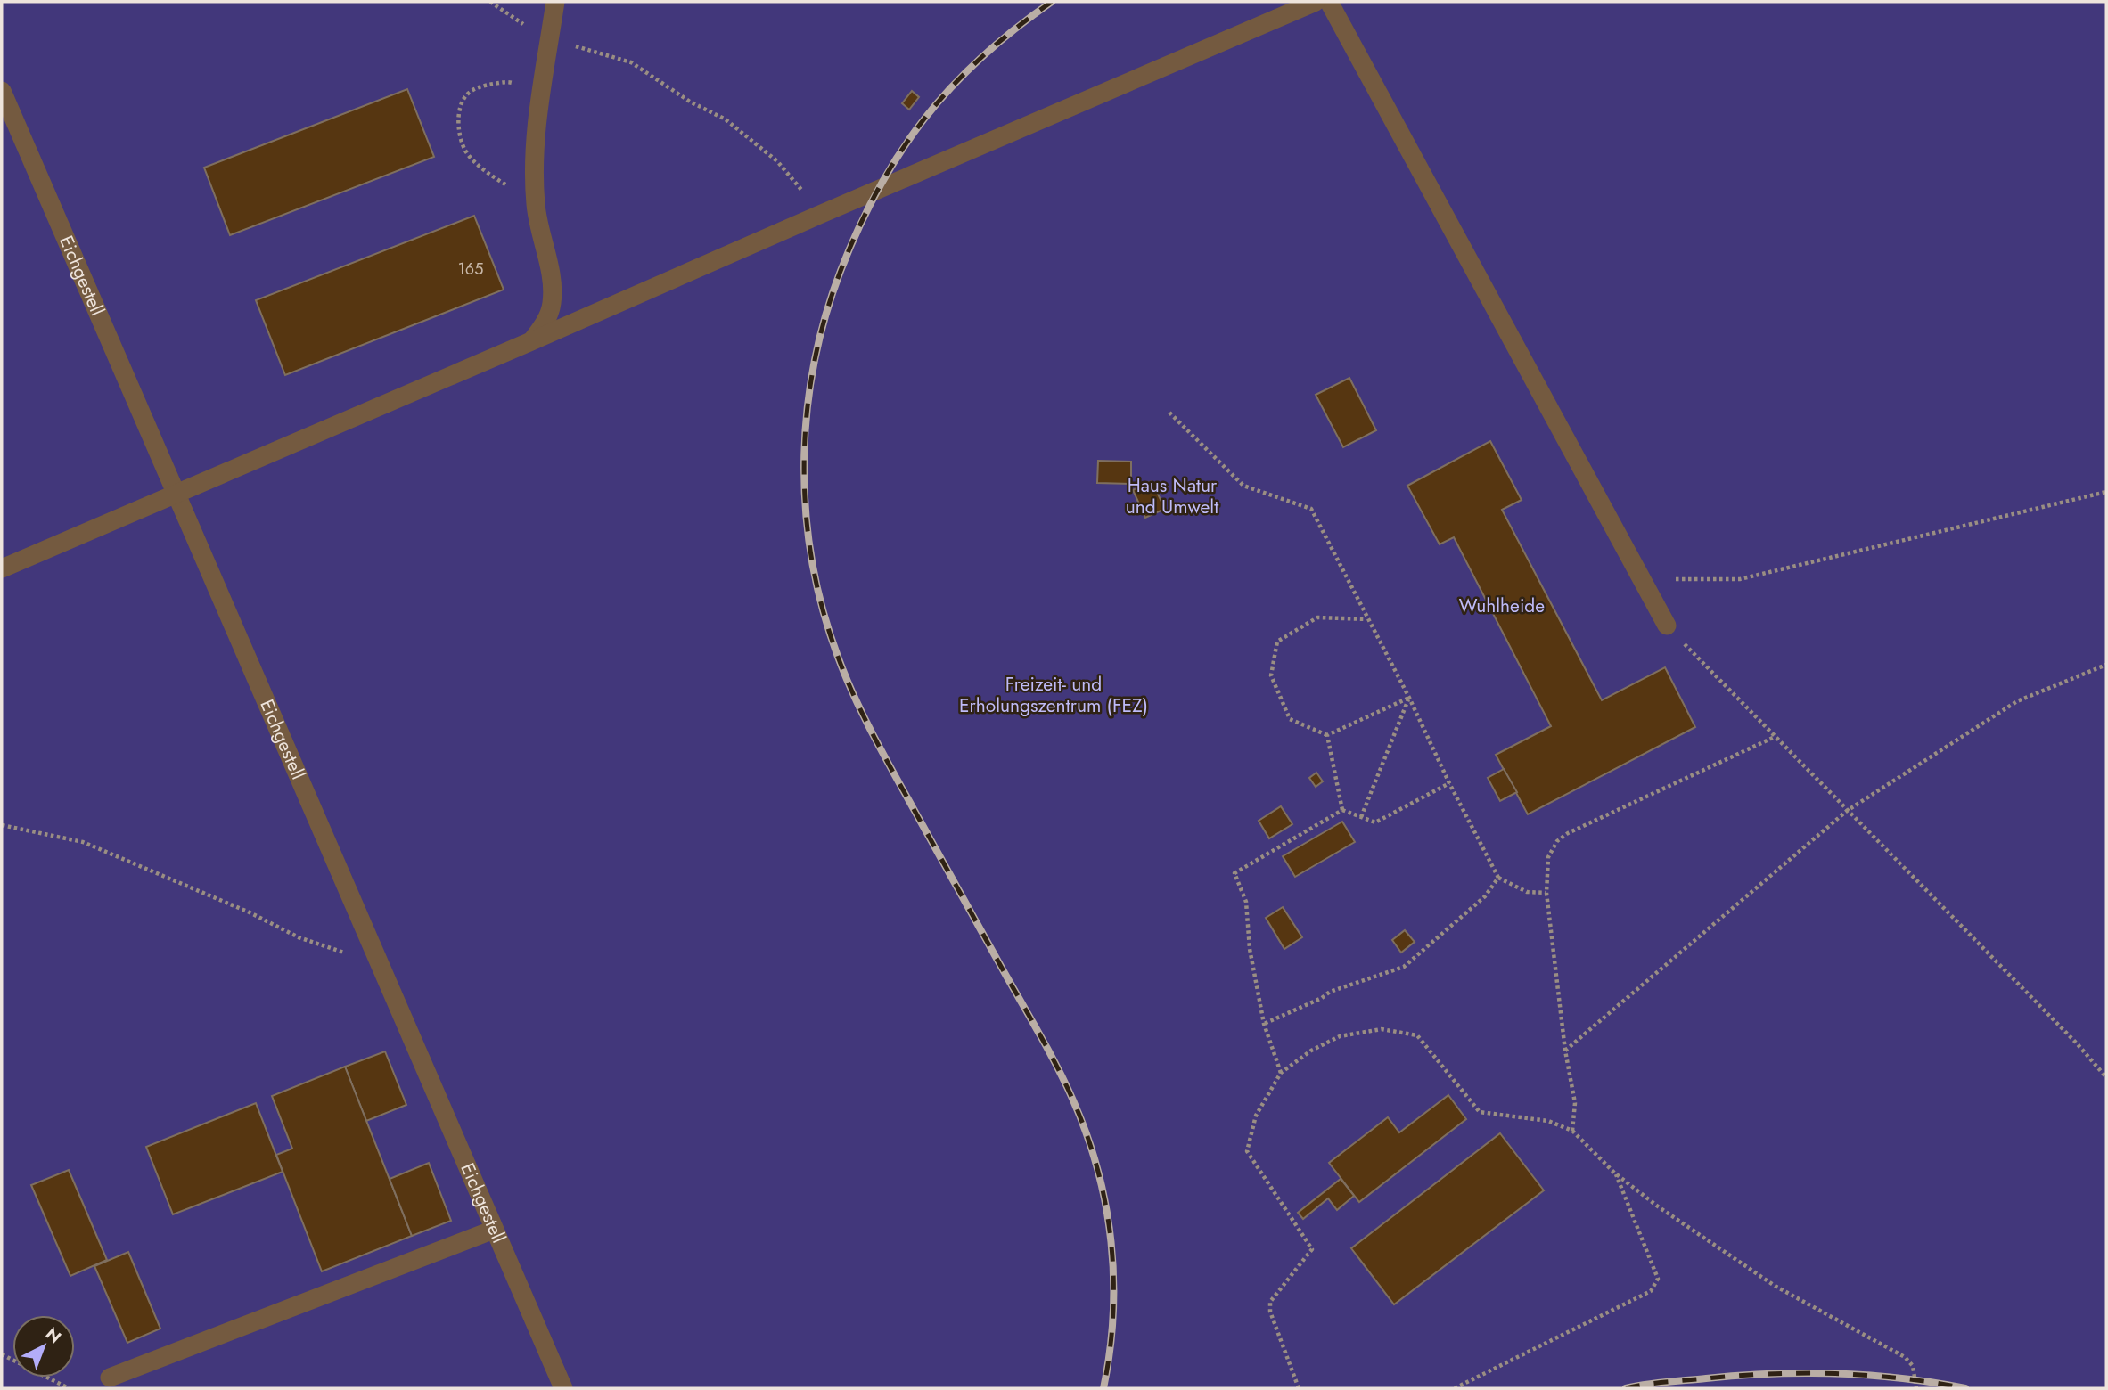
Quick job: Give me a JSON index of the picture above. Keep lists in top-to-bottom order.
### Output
{
  "streets": {
    "lane": ["Eichgestell"]
  },
  "parks": ["Haus Natur und Umwelt", "Wuhlheide", "Freizeit- und Erholungszentrum (FEZ)"],
  "house_numbers": ["165"],
  "north": "top right"
}
